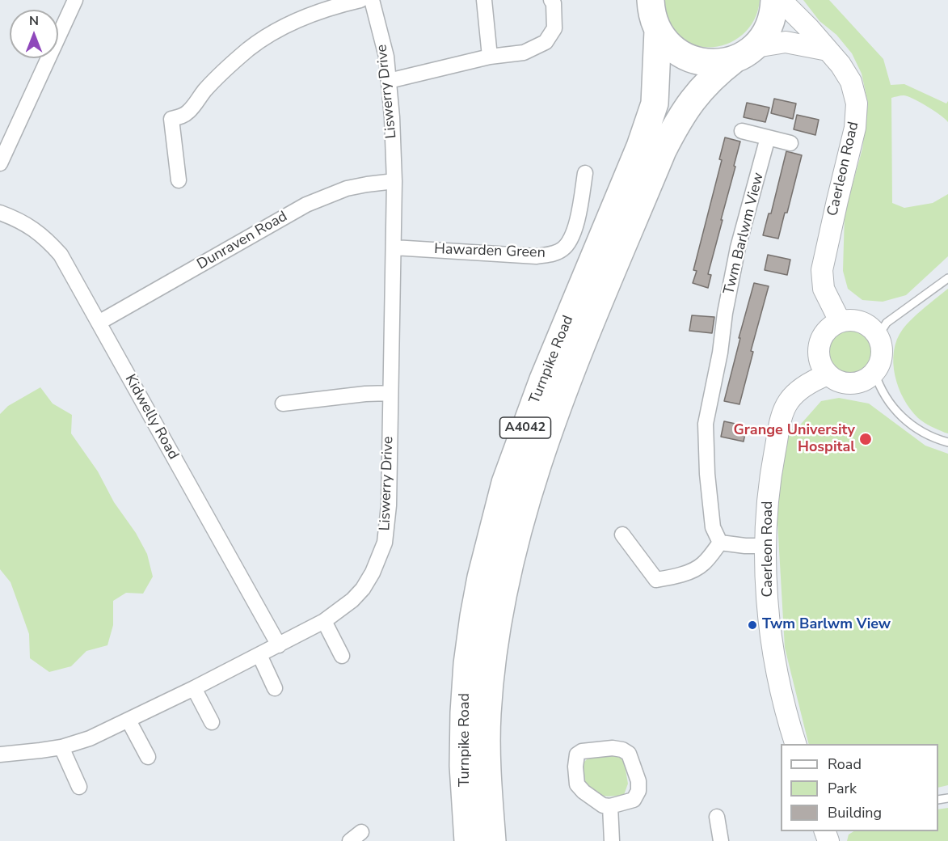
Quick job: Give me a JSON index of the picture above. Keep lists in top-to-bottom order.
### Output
{
  "streets": {
    "highway": ["Turnpike Road", "A4042"],
    "main road": ["Caerleon Road"],
    "street": [
      "Liswerry Drive",
      "Twm Barlwm View",
      "Dunraven Road",
      "Hawarden Green",
      "Kidwelly Road"
    ]
  },
  "crossings": [
    ["Liswerry Drive", "Dunraven Road"],
    ["Liswerry Drive", "Hawarden Green"],
    ["Liswerry Drive", "Kidwelly Road"],
    ["Dunraven Road", "Kidwelly Road"]
  ],
  "places": ["Grange University Hospital", "Twm Barlwm View"],
  "legend": ["Road", "Park", "Building"],
  "north": "top"
}
